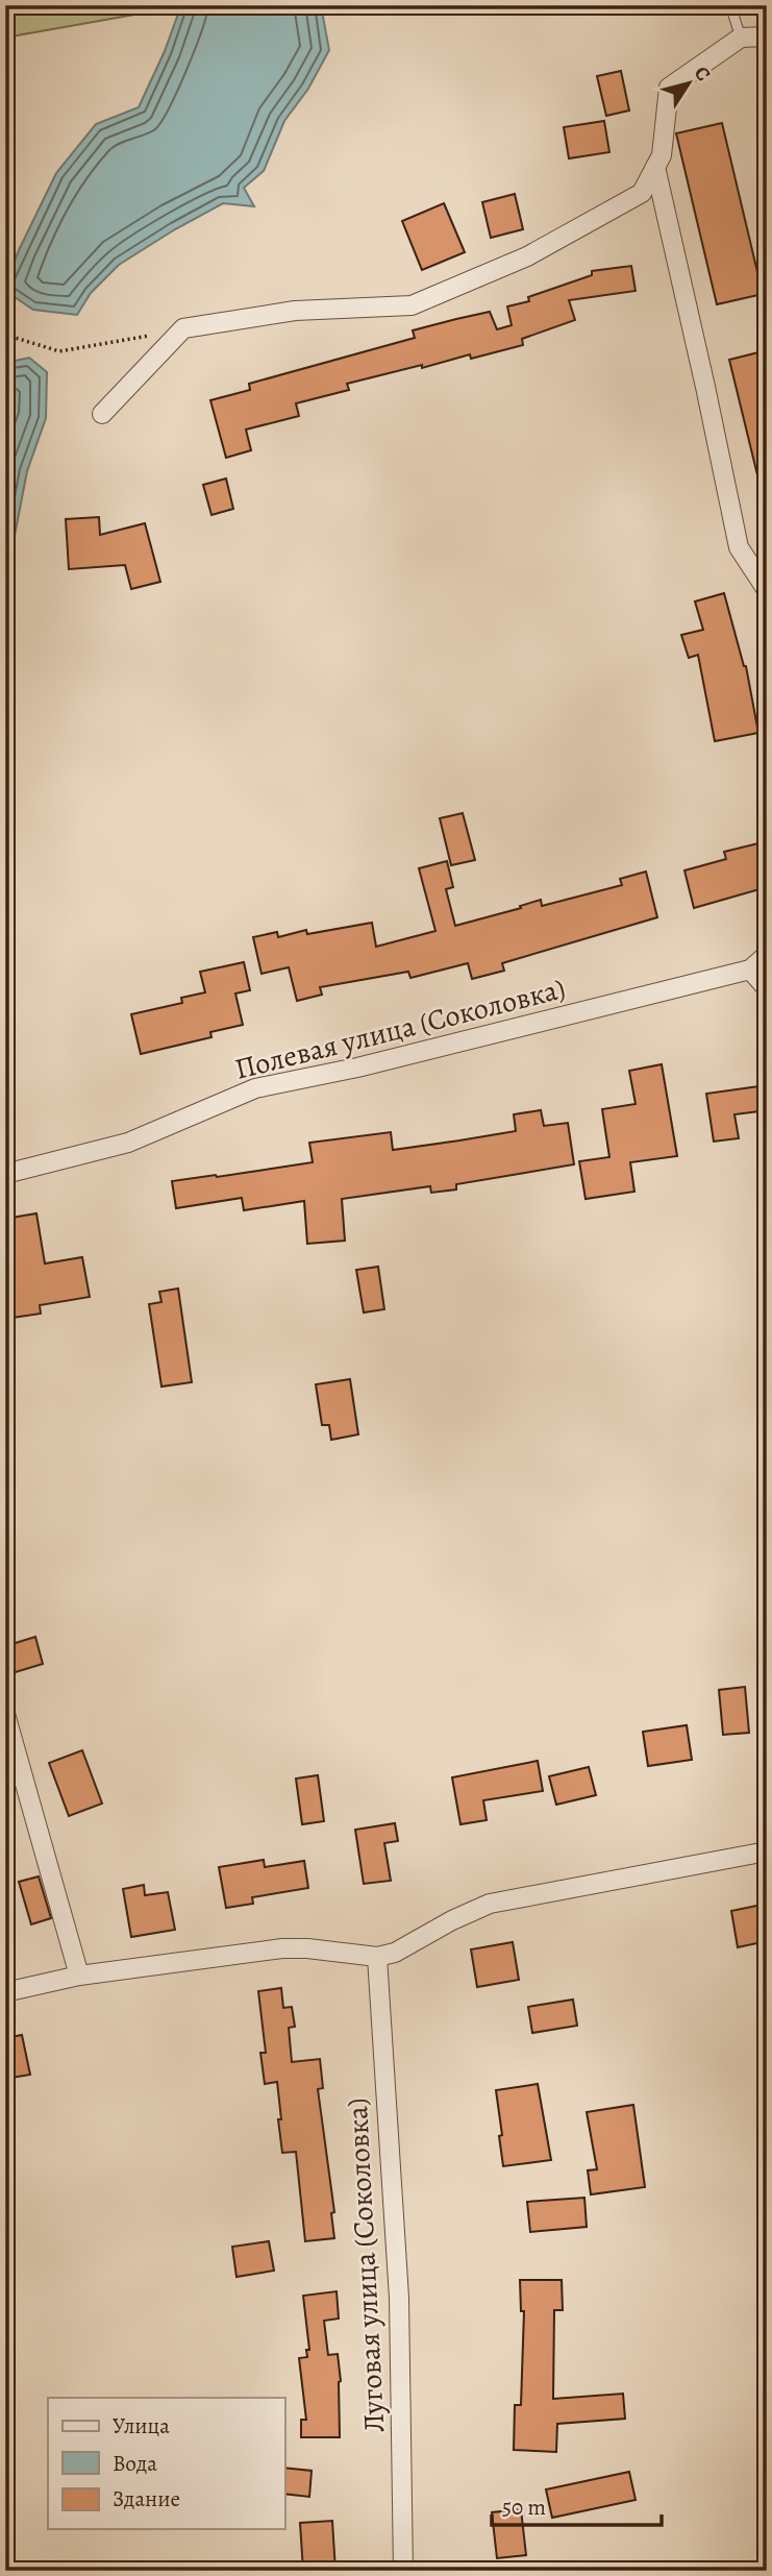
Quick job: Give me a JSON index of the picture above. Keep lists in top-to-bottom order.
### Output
{
  "streets": {
    "street": ["Полевая улица (Соколовка)", "Луговая улица (Соколовка)"]
  },
  "legend": ["Улица", "Вода", "Здание"],
  "scale_bar": "50 m",
  "north": "top right"
}
